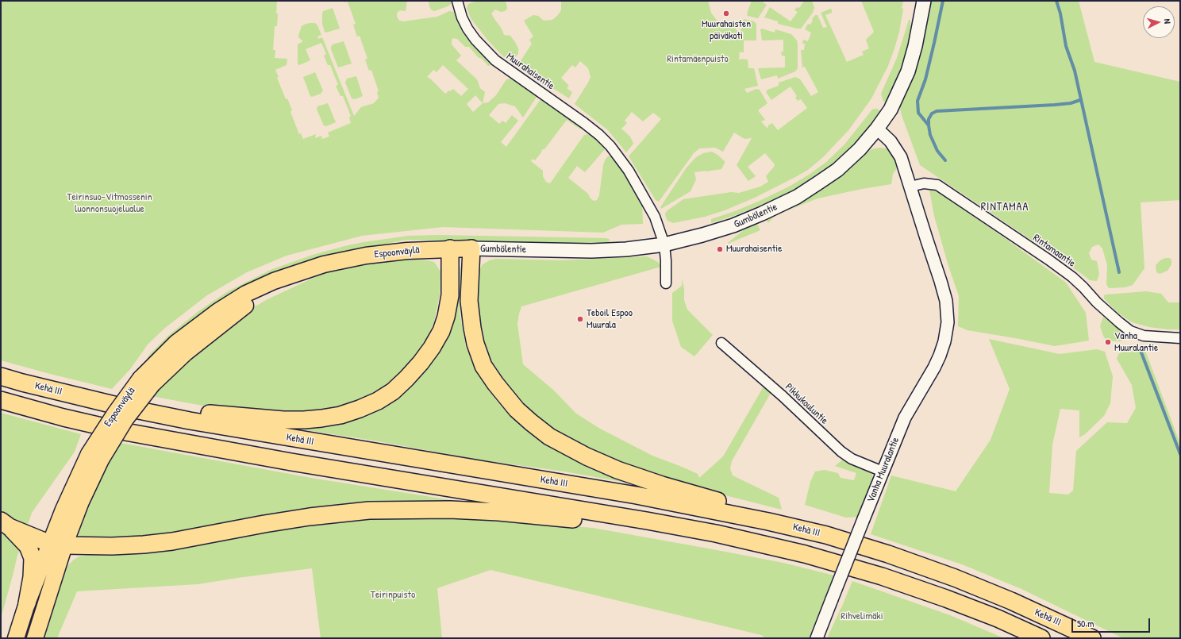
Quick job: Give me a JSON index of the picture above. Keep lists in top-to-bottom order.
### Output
{
  "streets": {
    "highway": ["Kehä III"],
    "main road": ["Gumbölentie", "Espoonväylä"],
    "street": [
      "Muurahaisentie",
      "Rintamaantie",
      "Pikkukouluntie",
      "Vanha Muuralantie"
    ]
  },
  "crossings": [
    ["Muurahaisentie", "Gumbölentie"],
    ["Gumbölentie", "Espoonväylä"],
    ["Gumbölentie", "Vanha Muuralantie"],
    ["Rintamaantie", "Vanha Muuralantie"],
    ["Pikkukouluntie", "Vanha Muuralantie"]
  ],
  "districts": ["RINTAMAA"],
  "parks": [
    "Rintamäenpuisto",
    "Teirinsuo-Vitmossenin luonnonsuojelualue",
    "Teirinpuisto",
    "Rihvelimäki"
  ],
  "places": [
    "Muurahaisten päiväkoti",
    "Muurahaisentie",
    "Teboil Espoo Muurala",
    "Vanha Muuralantie"
  ],
  "scale_bar": "50 m",
  "north": "right"
}
